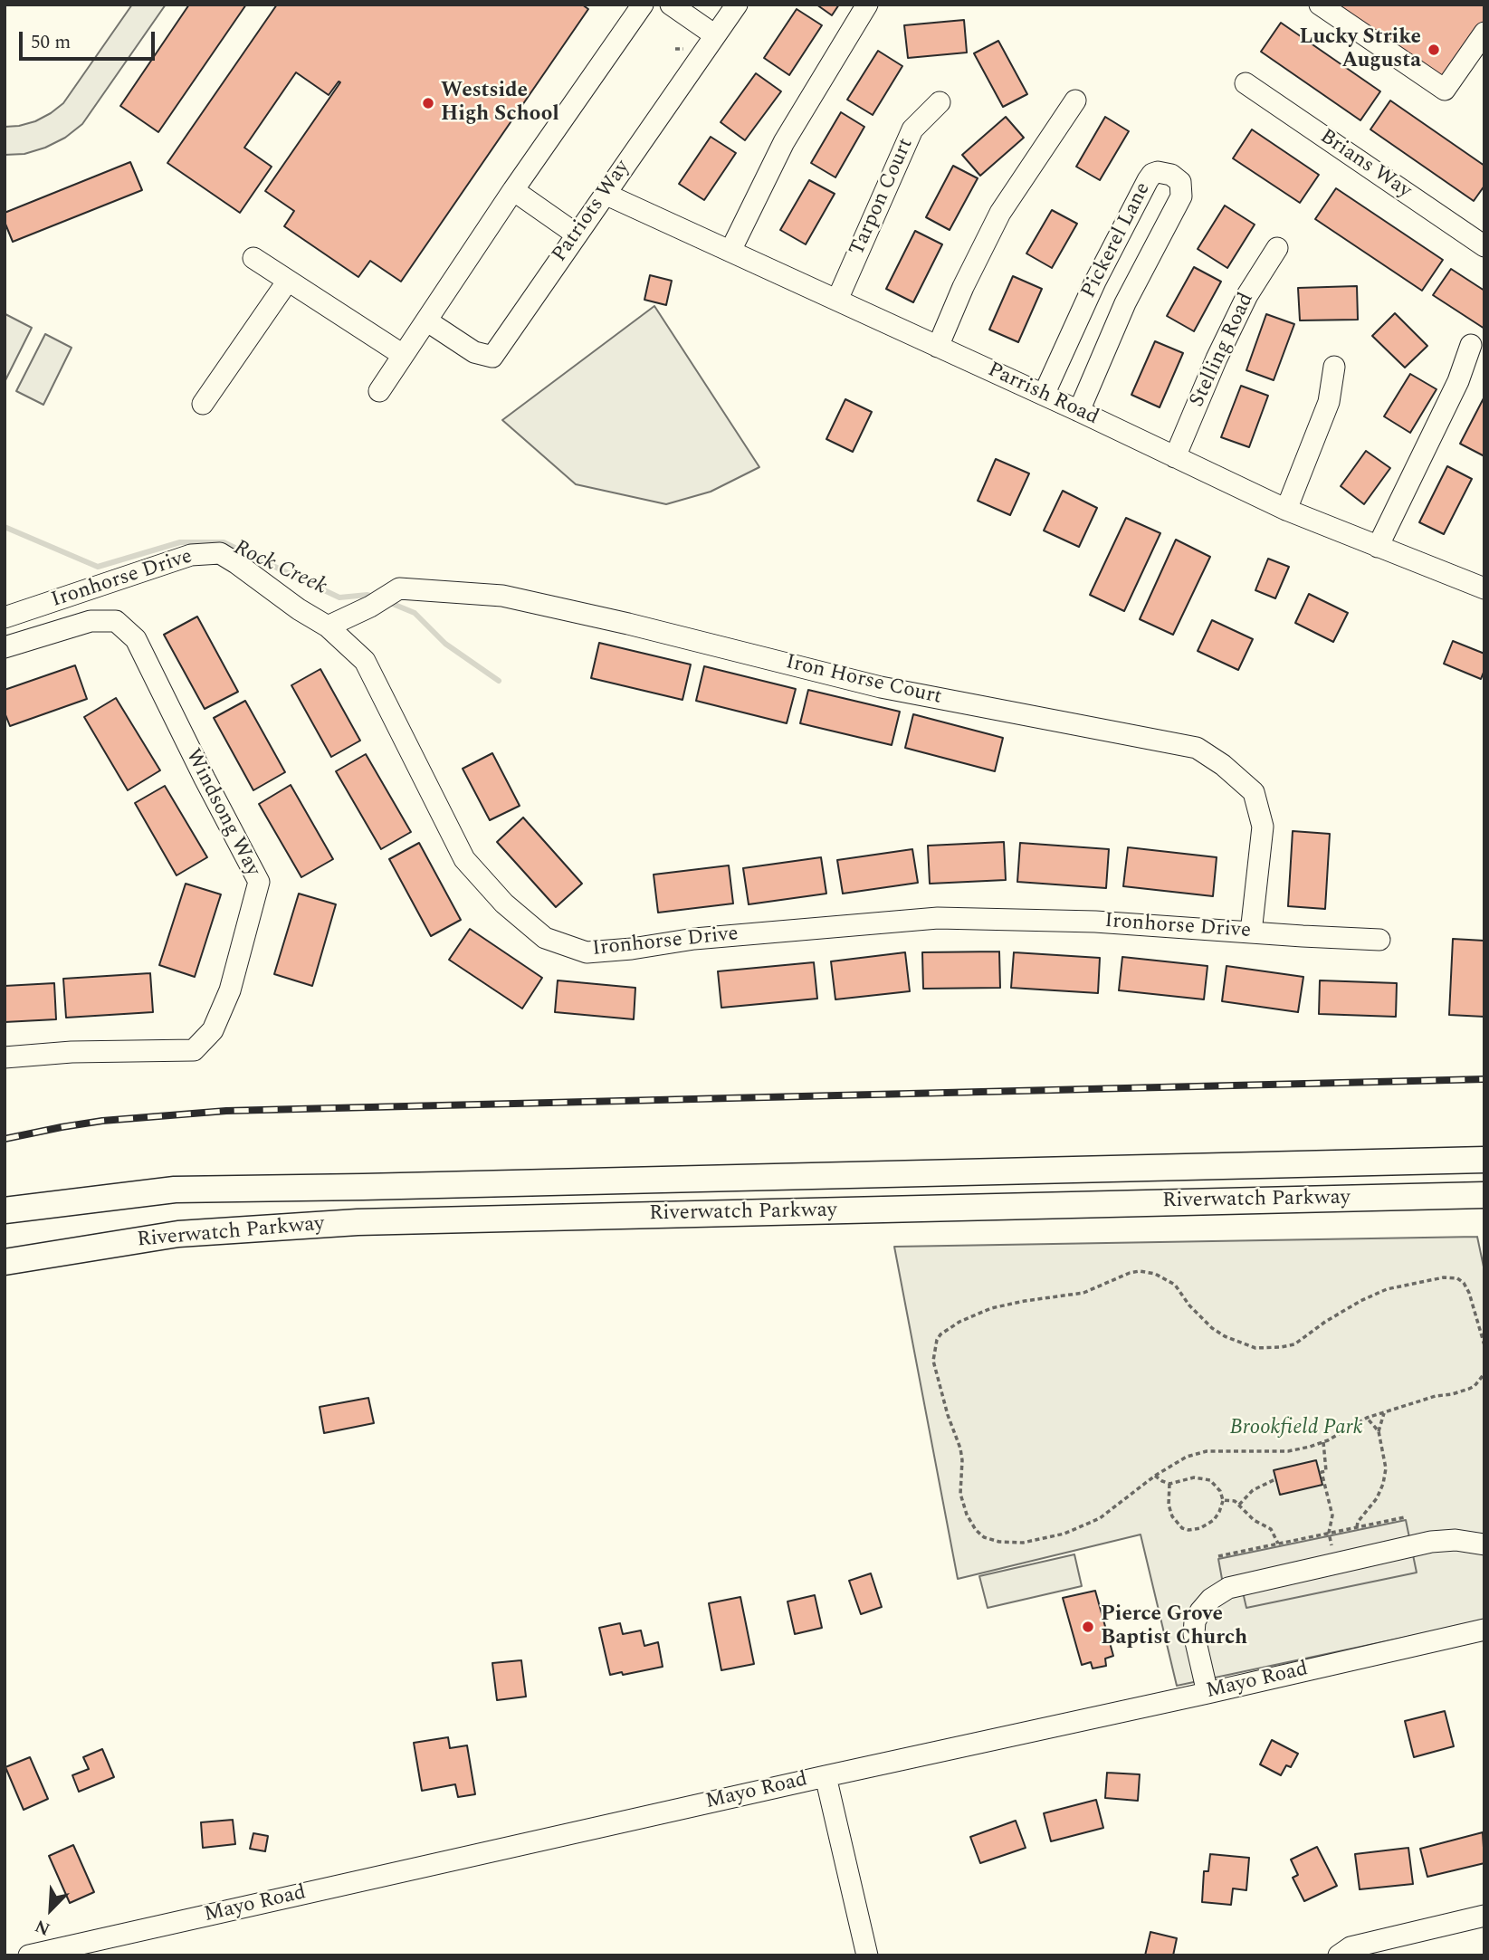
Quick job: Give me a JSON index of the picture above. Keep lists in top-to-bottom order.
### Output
{
  "streets": {
    "main road": ["Riverwatch Parkway"],
    "street": [
      "Brians Way",
      "Tarpon Court",
      "Patriots Way",
      "Pickerel Lane",
      "Stelling Road",
      "Parrish Road",
      "Ironhorse Drive",
      "Iron Horse Court",
      "Windsong Way",
      "Mayo Road"
    ]
  },
  "crossings": [
    ["Tarpon Court", "Parrish Road"],
    ["Patriots Way", "Parrish Road"],
    ["Pickerel Lane", "Parrish Road"],
    ["Stelling Road", "Parrish Road"],
    ["Ironhorse Drive", "Iron Horse Court"]
  ],
  "water": ["Rock Creek"],
  "parks": ["Brookfield Park"],
  "places": ["Lucky Strike Augusta", "Westside High School", "Pierce Grove Baptist Church"],
  "scale_bar": "50 m",
  "north": "bottom left"
}
